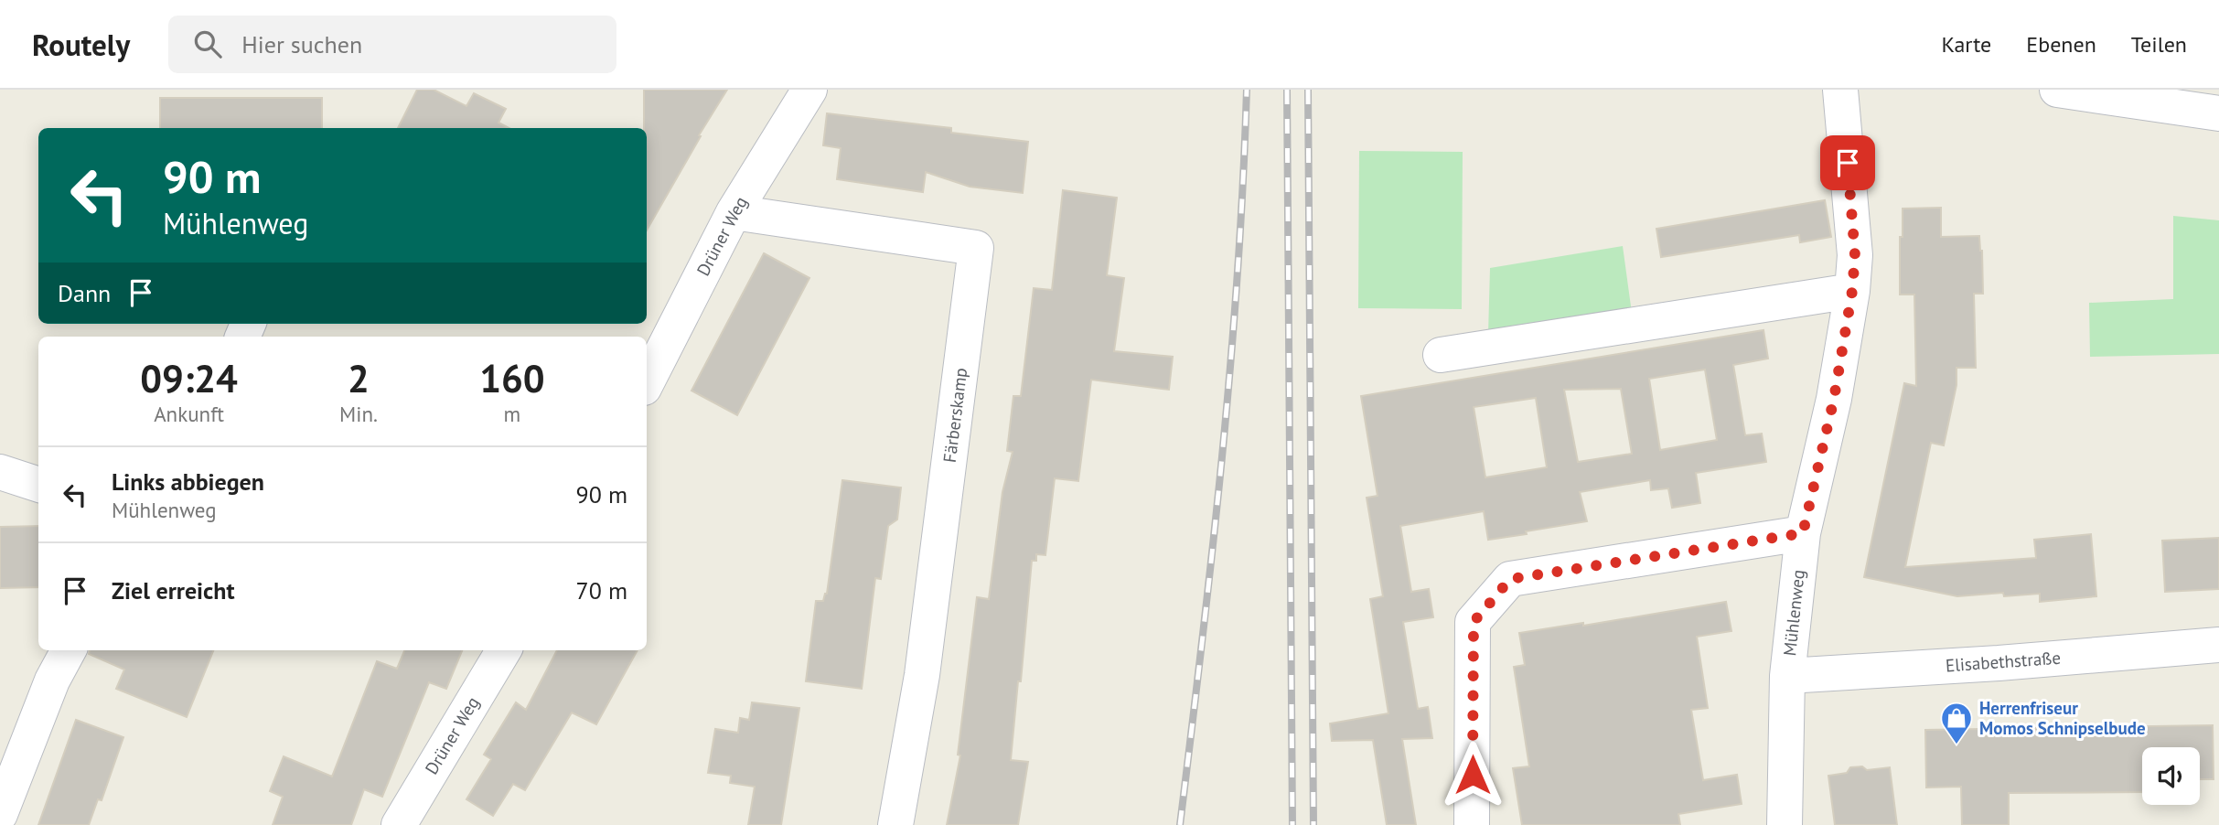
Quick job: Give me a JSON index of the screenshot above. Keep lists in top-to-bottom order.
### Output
{
  "streets": {
    "street": [
      "Drüner Weg",
      "Färberskamp",
      "Mühlenweg",
      "Elisabethstraße"
    ]
  },
  "crossings": [
    ["Drüner Weg", "Färberskamp"],
    ["Mühlenweg", "Elisabethstraße"]
  ],
  "places": {
    "shop": ["Herrenfriseur Momos Schnipselbude"]
  },
  "page": {
    "header": "Routely",
    "search": "Hier suchen",
    "nav": ["Karte", "Ebenen", "Teilen"],
    "turn": ["90 m", "Mühlenweg"],
    "then": "Dann",
    "eta": [
      "09:24",
      "Ankunft",
      "2",
      "Min.",
      "160",
      "m"
    ],
    "list": [
      {
        "name": "Links abbiegen",
        "note": "Mühlenweg",
        "value": "90 m"
      },
      {
        "name": "Ziel erreicht",
        "value": "70 m"
      }
    ]
  }
}
